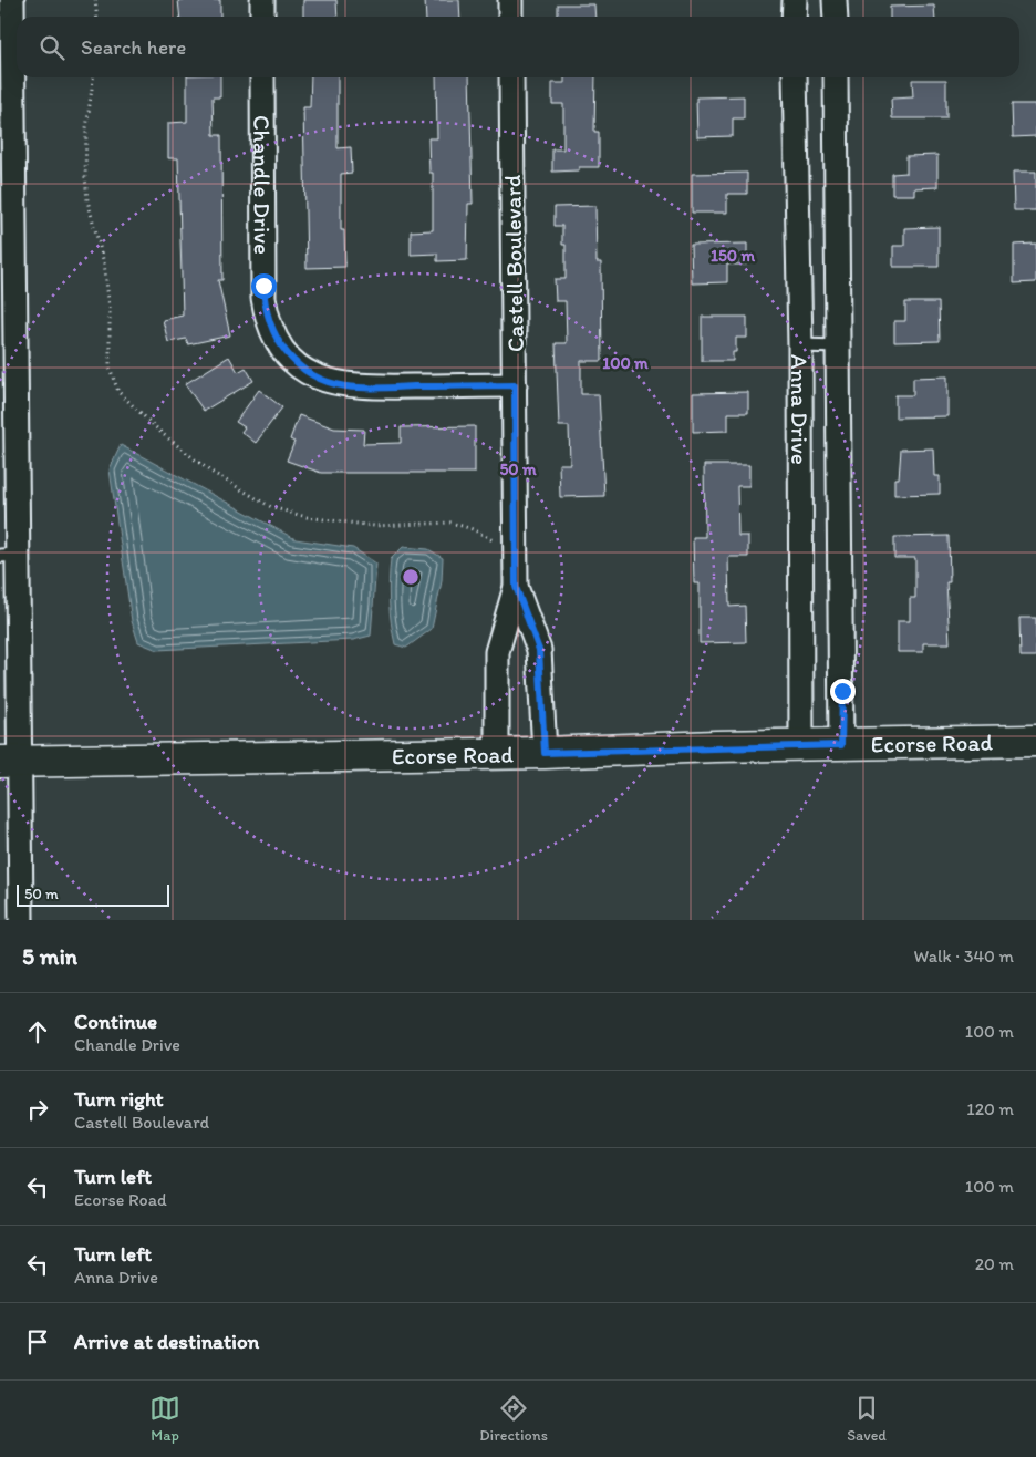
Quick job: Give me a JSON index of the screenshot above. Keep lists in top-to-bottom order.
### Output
{
  "streets": {
    "main road": ["Ecorse Road"],
    "street": ["Chandle Drive", "Castell Boulevard", "Anna Drive"]
  },
  "crossings": [
    ["Chandle Drive", "Castell Boulevard"],
    ["Castell Boulevard", "Ecorse Road"],
    ["Anna Drive", "Ecorse Road"]
  ],
  "scale_bar": "50 m",
  "page": {
    "search": "Search here",
    "scale": "50 m",
    "heading": ["5 min", "Walk · 340 m"],
    "list": [
      ["Continue", "Chandle Drive", "100 m"],
      ["Turn right", "Castell Boulevard", "120 m"],
      ["Turn left", "Ecorse Road", "100 m"],
      ["Turn left", "Anna Drive", "20 m"],
      "Arrive at destination"
    ],
    "nav": ["Map", "Directions", "Saved"]
  },
  "rings": ["150 m", "100 m", "50 m"]
}
